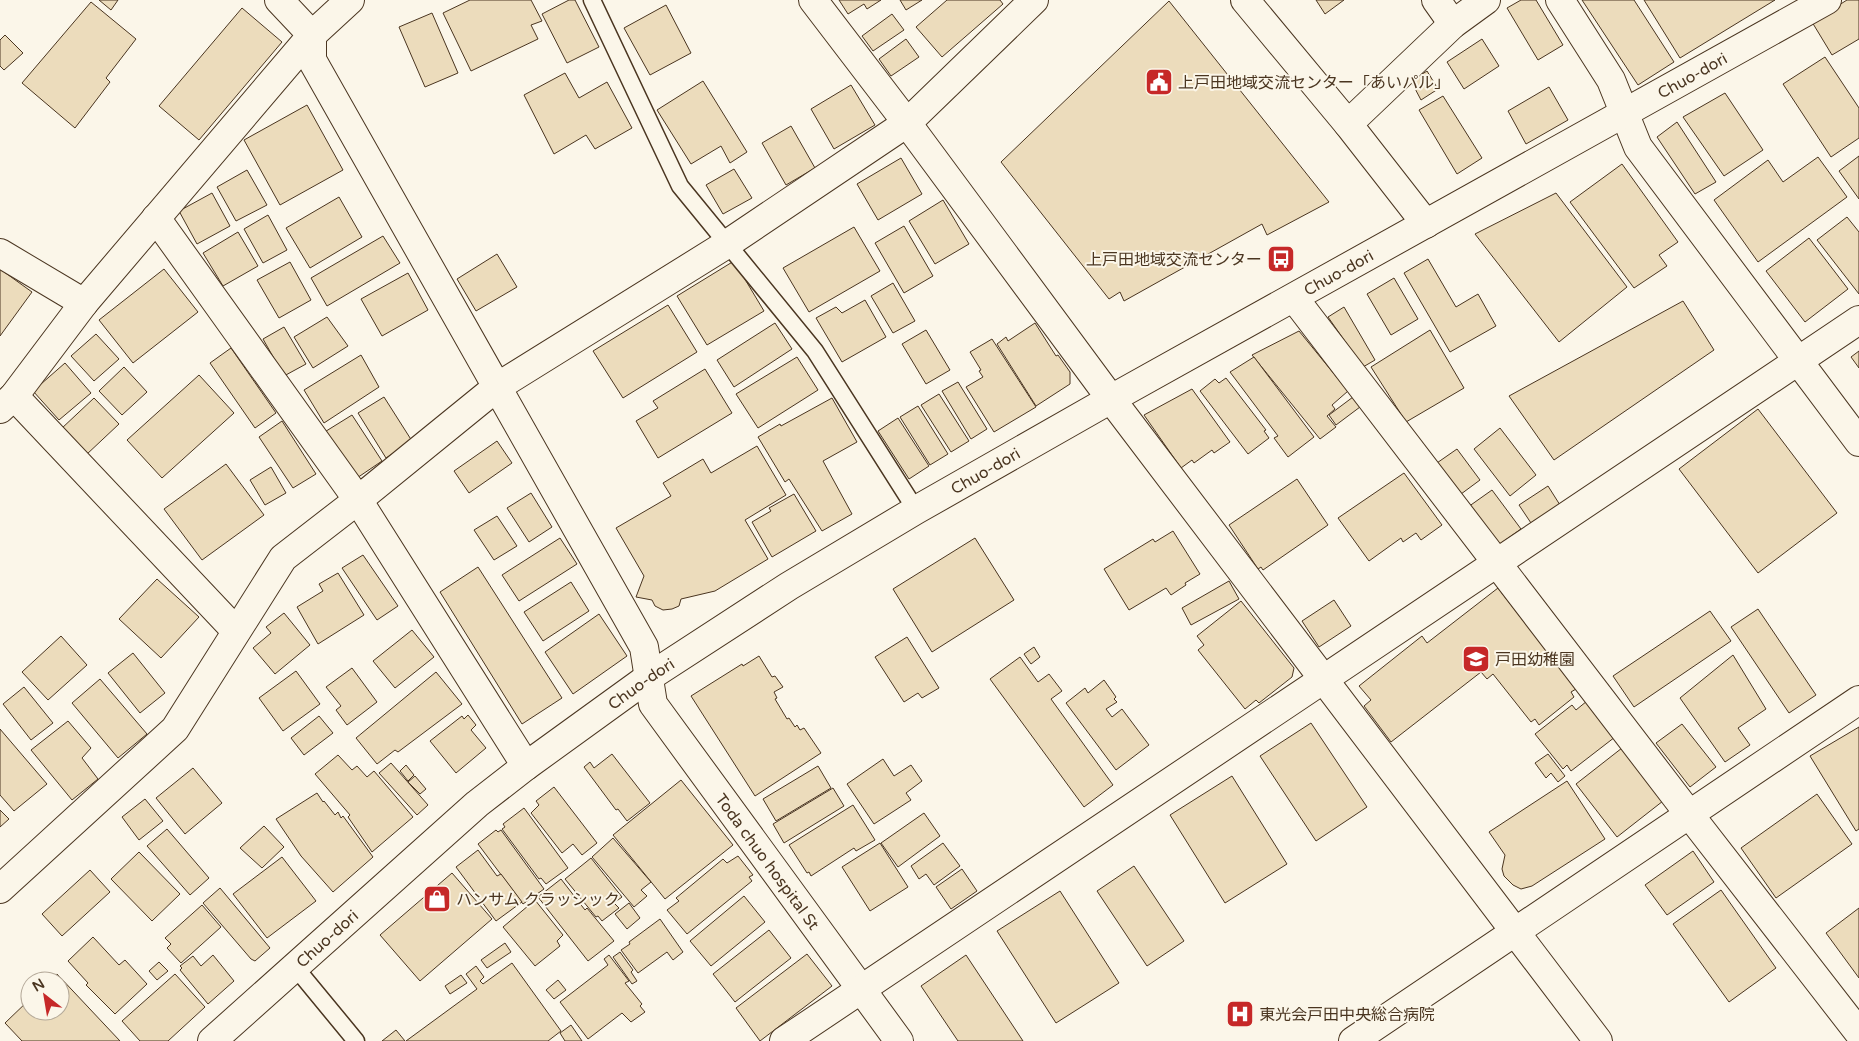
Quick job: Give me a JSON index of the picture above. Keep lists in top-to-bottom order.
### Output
{
  "streets": {
    "street": ["Chuo-dori", "Toda chuo hospital St"]
  },
  "crossings": [
    ["Chuo-dori", "Toda chuo hospital St"]
  ],
  "places": {
    "public building": ["上戸田地域交流センター「あいパル」"],
    "bus stop": ["上戸田地域交流センター"],
    "school or university": ["戸田幼稚園"],
    "shop": ["ハンサム クラッシック"],
    "hospital": ["東光会戸田中央総合病院"]
  },
  "north": "top left"
}
